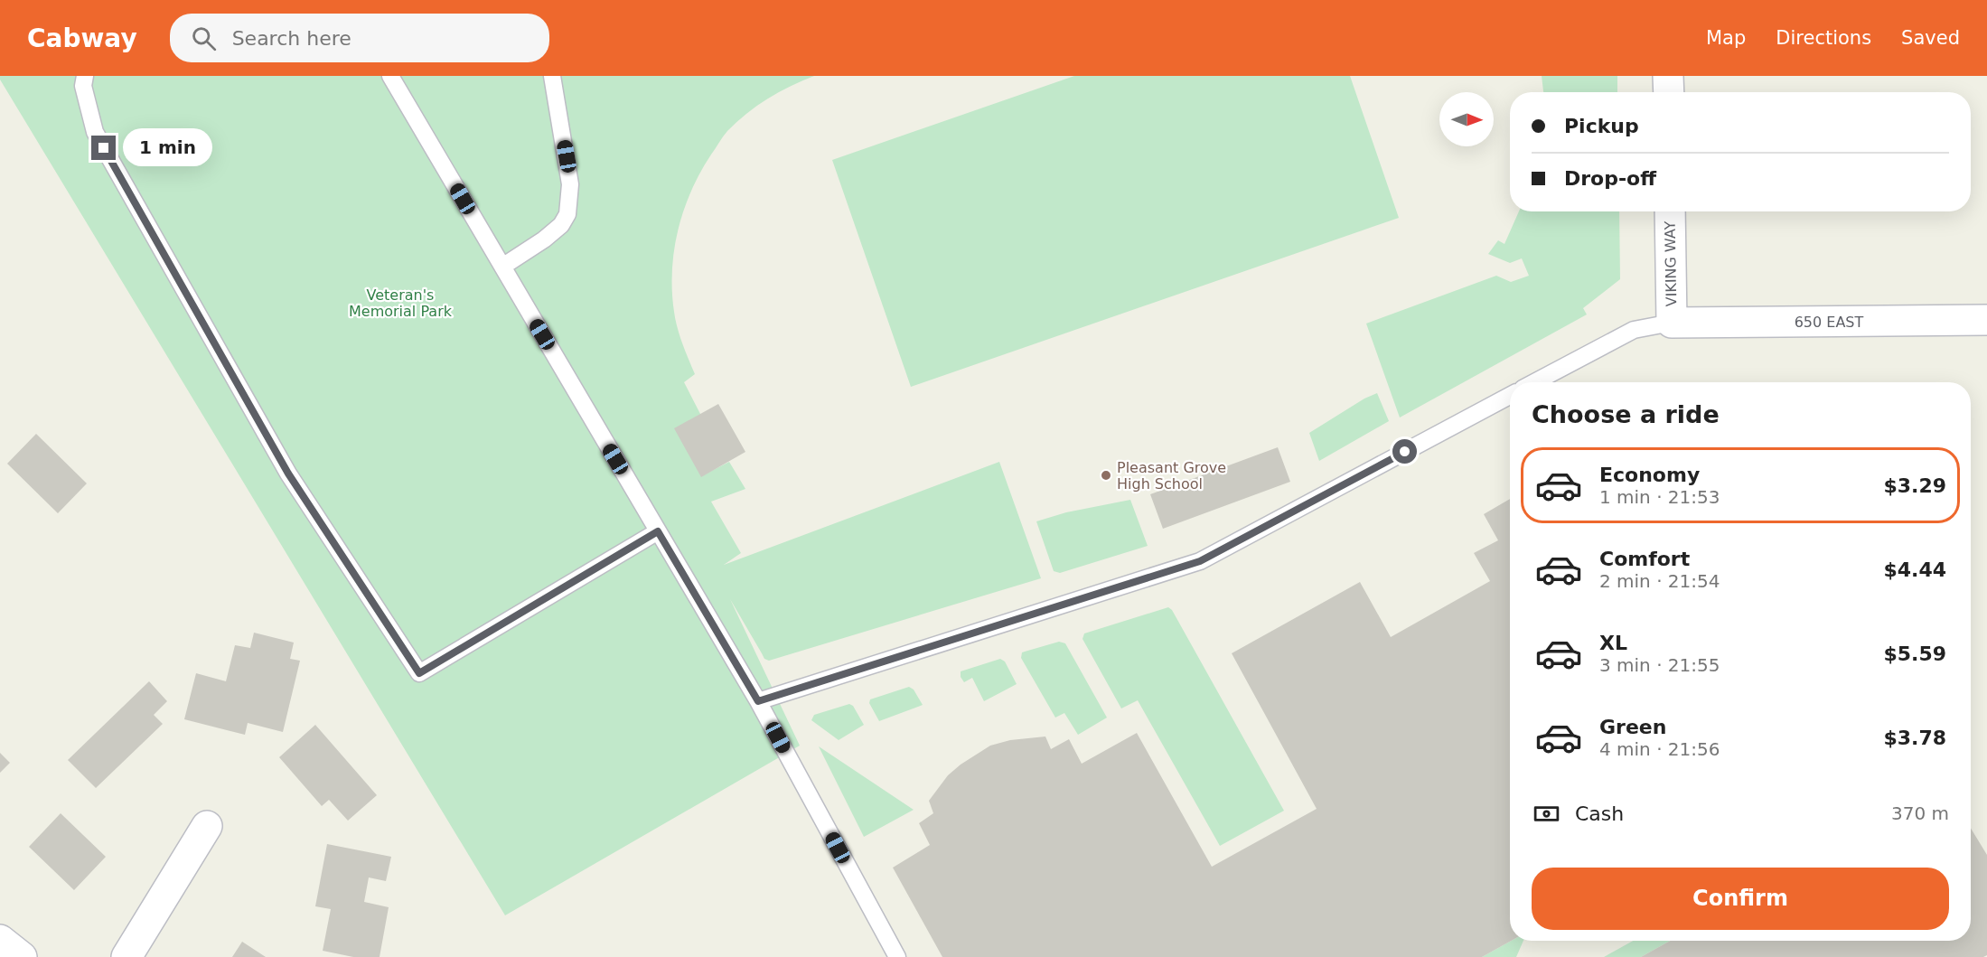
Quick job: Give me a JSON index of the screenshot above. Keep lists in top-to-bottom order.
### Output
{
  "streets": {
    "street": ["VIKING WAY", "650 EAST"]
  },
  "crossings": [
    ["VIKING WAY", "650 EAST"]
  ],
  "parks": ["Veteran's Memorial Park"],
  "places": ["Pleasant Grove High School"],
  "north": "right",
  "page": {
    "header": "Cabway",
    "search": "Search here",
    "nav": ["Map", "Directions", "Saved"],
    "banner": ["Pickup", "Drop-off"],
    "bubble": "1 min",
    "heading": "Choose a ride",
    "list": [
      {
        "name": "Economy",
        "note": "1 min · 21:53",
        "value": "$3.29"
      },
      {
        "name": "Comfort",
        "note": "2 min · 21:54",
        "value": "$4.44"
      },
      {
        "name": "XL",
        "note": "3 min · 21:55",
        "value": "$5.59"
      },
      {
        "name": "Green",
        "note": "4 min · 21:56",
        "value": "$3.78"
      }
    ],
    "pay": ["Cash", "370 m"],
    "buttons": "Confirm"
  }
}
